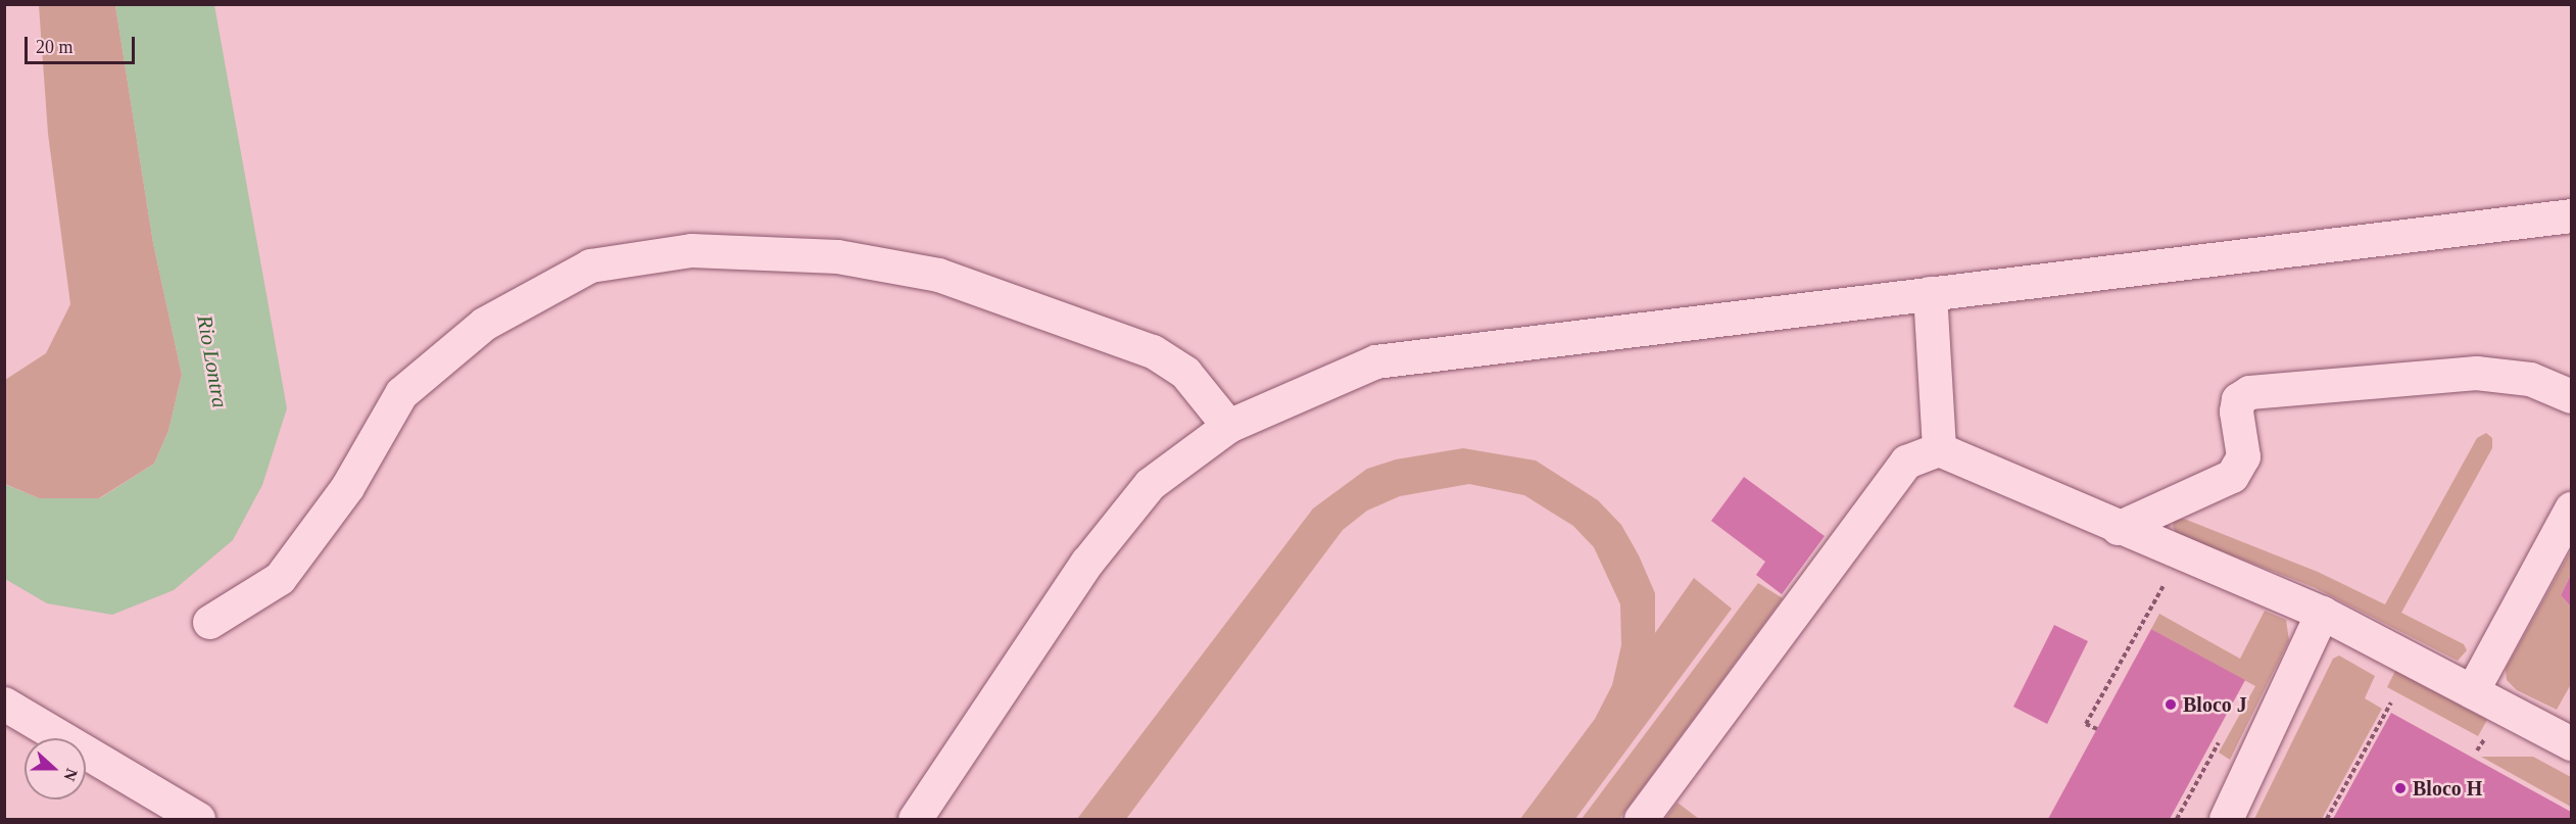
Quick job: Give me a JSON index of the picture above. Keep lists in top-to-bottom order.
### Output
{
  "water": ["Rio Lontra"],
  "places": ["Bloco J", "Bloco H"],
  "scale_bar": "20 m",
  "north": "right"
}
